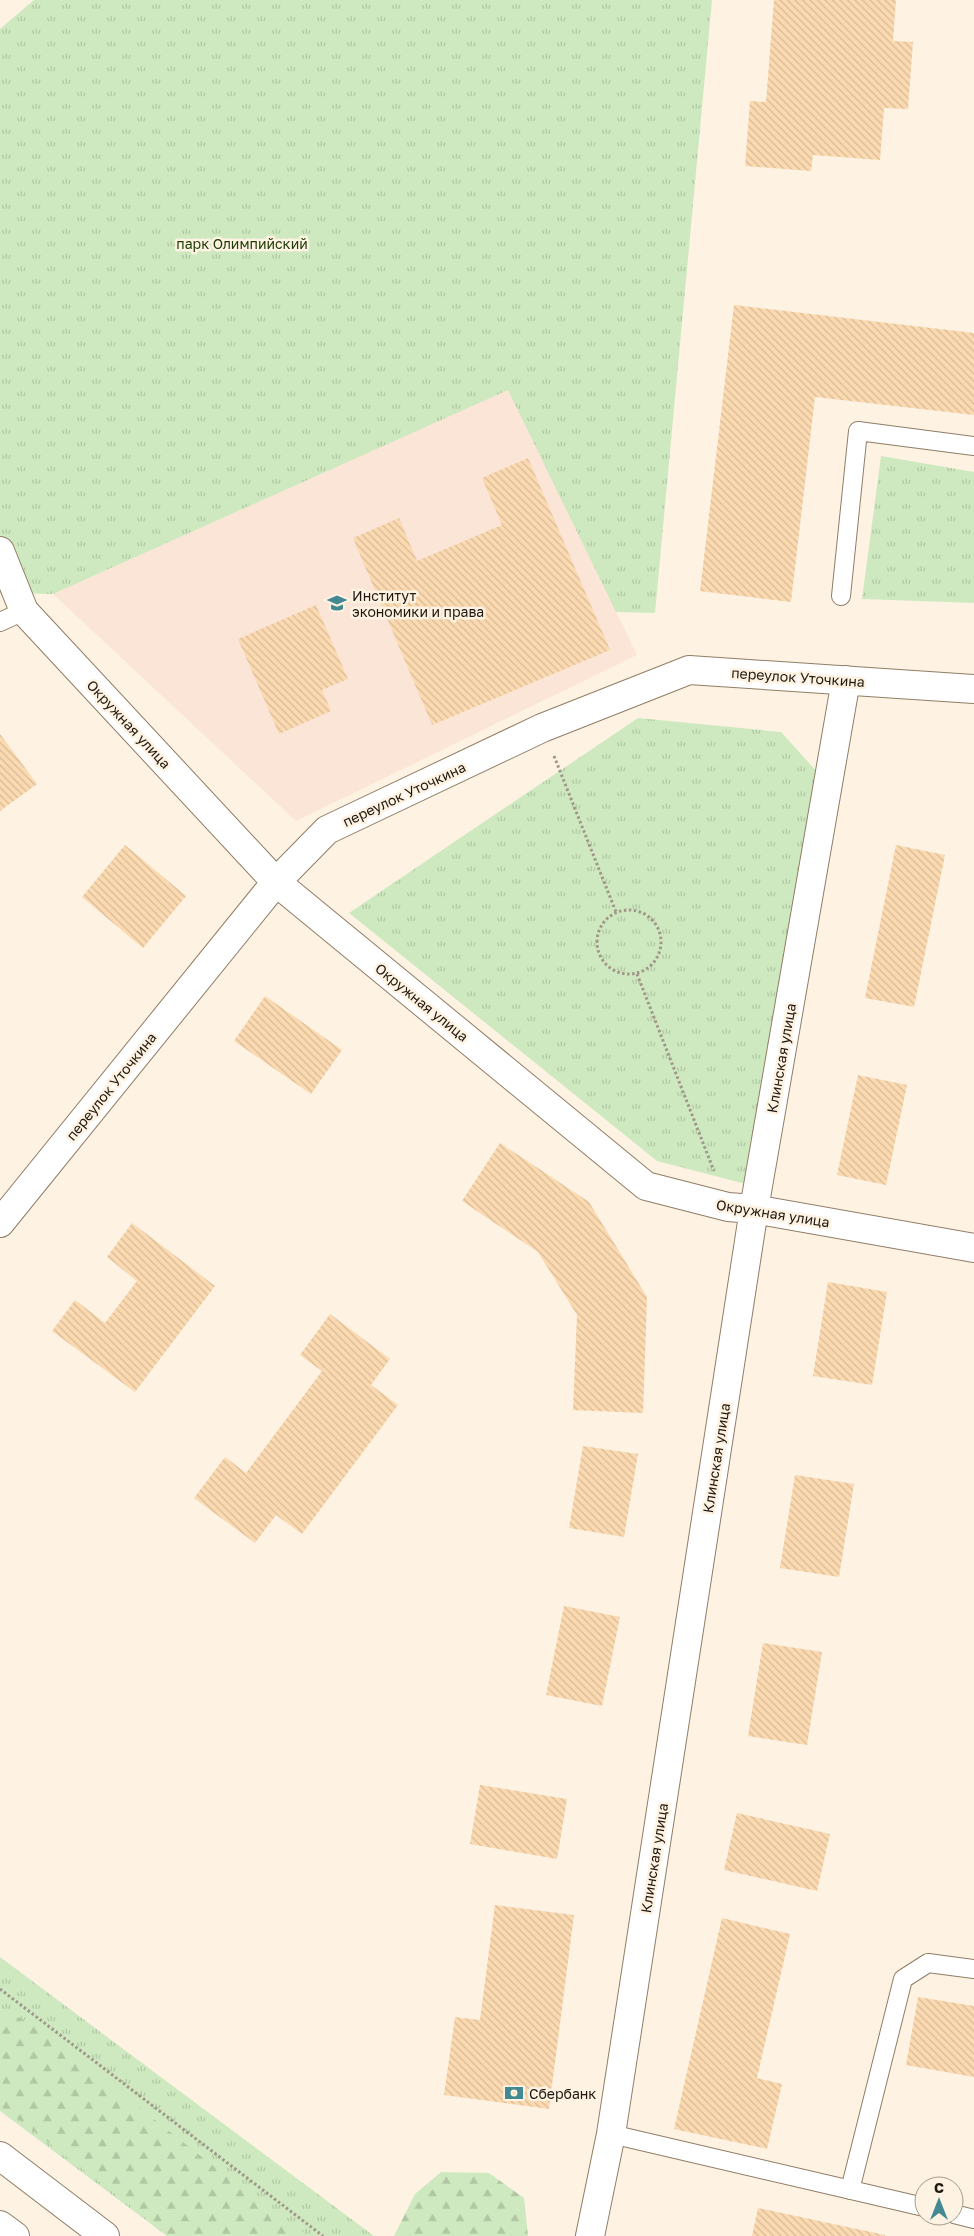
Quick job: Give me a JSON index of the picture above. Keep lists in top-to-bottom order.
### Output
{
  "streets": {
    "street": ["переулок Уточкина", "Окружная улица", "Клинская улица"]
  },
  "crossings": [
    ["переулок Уточкина", "Окружная улица"],
    ["переулок Уточкина", "Клинская улица"],
    ["Окружная улица", "Клинская улица"]
  ],
  "parks": ["парк Олимпийский"],
  "places": {
    "school or university": ["Институт экономики и права"],
    "bank": ["Сбербанк"]
  },
  "north": "top"
}
